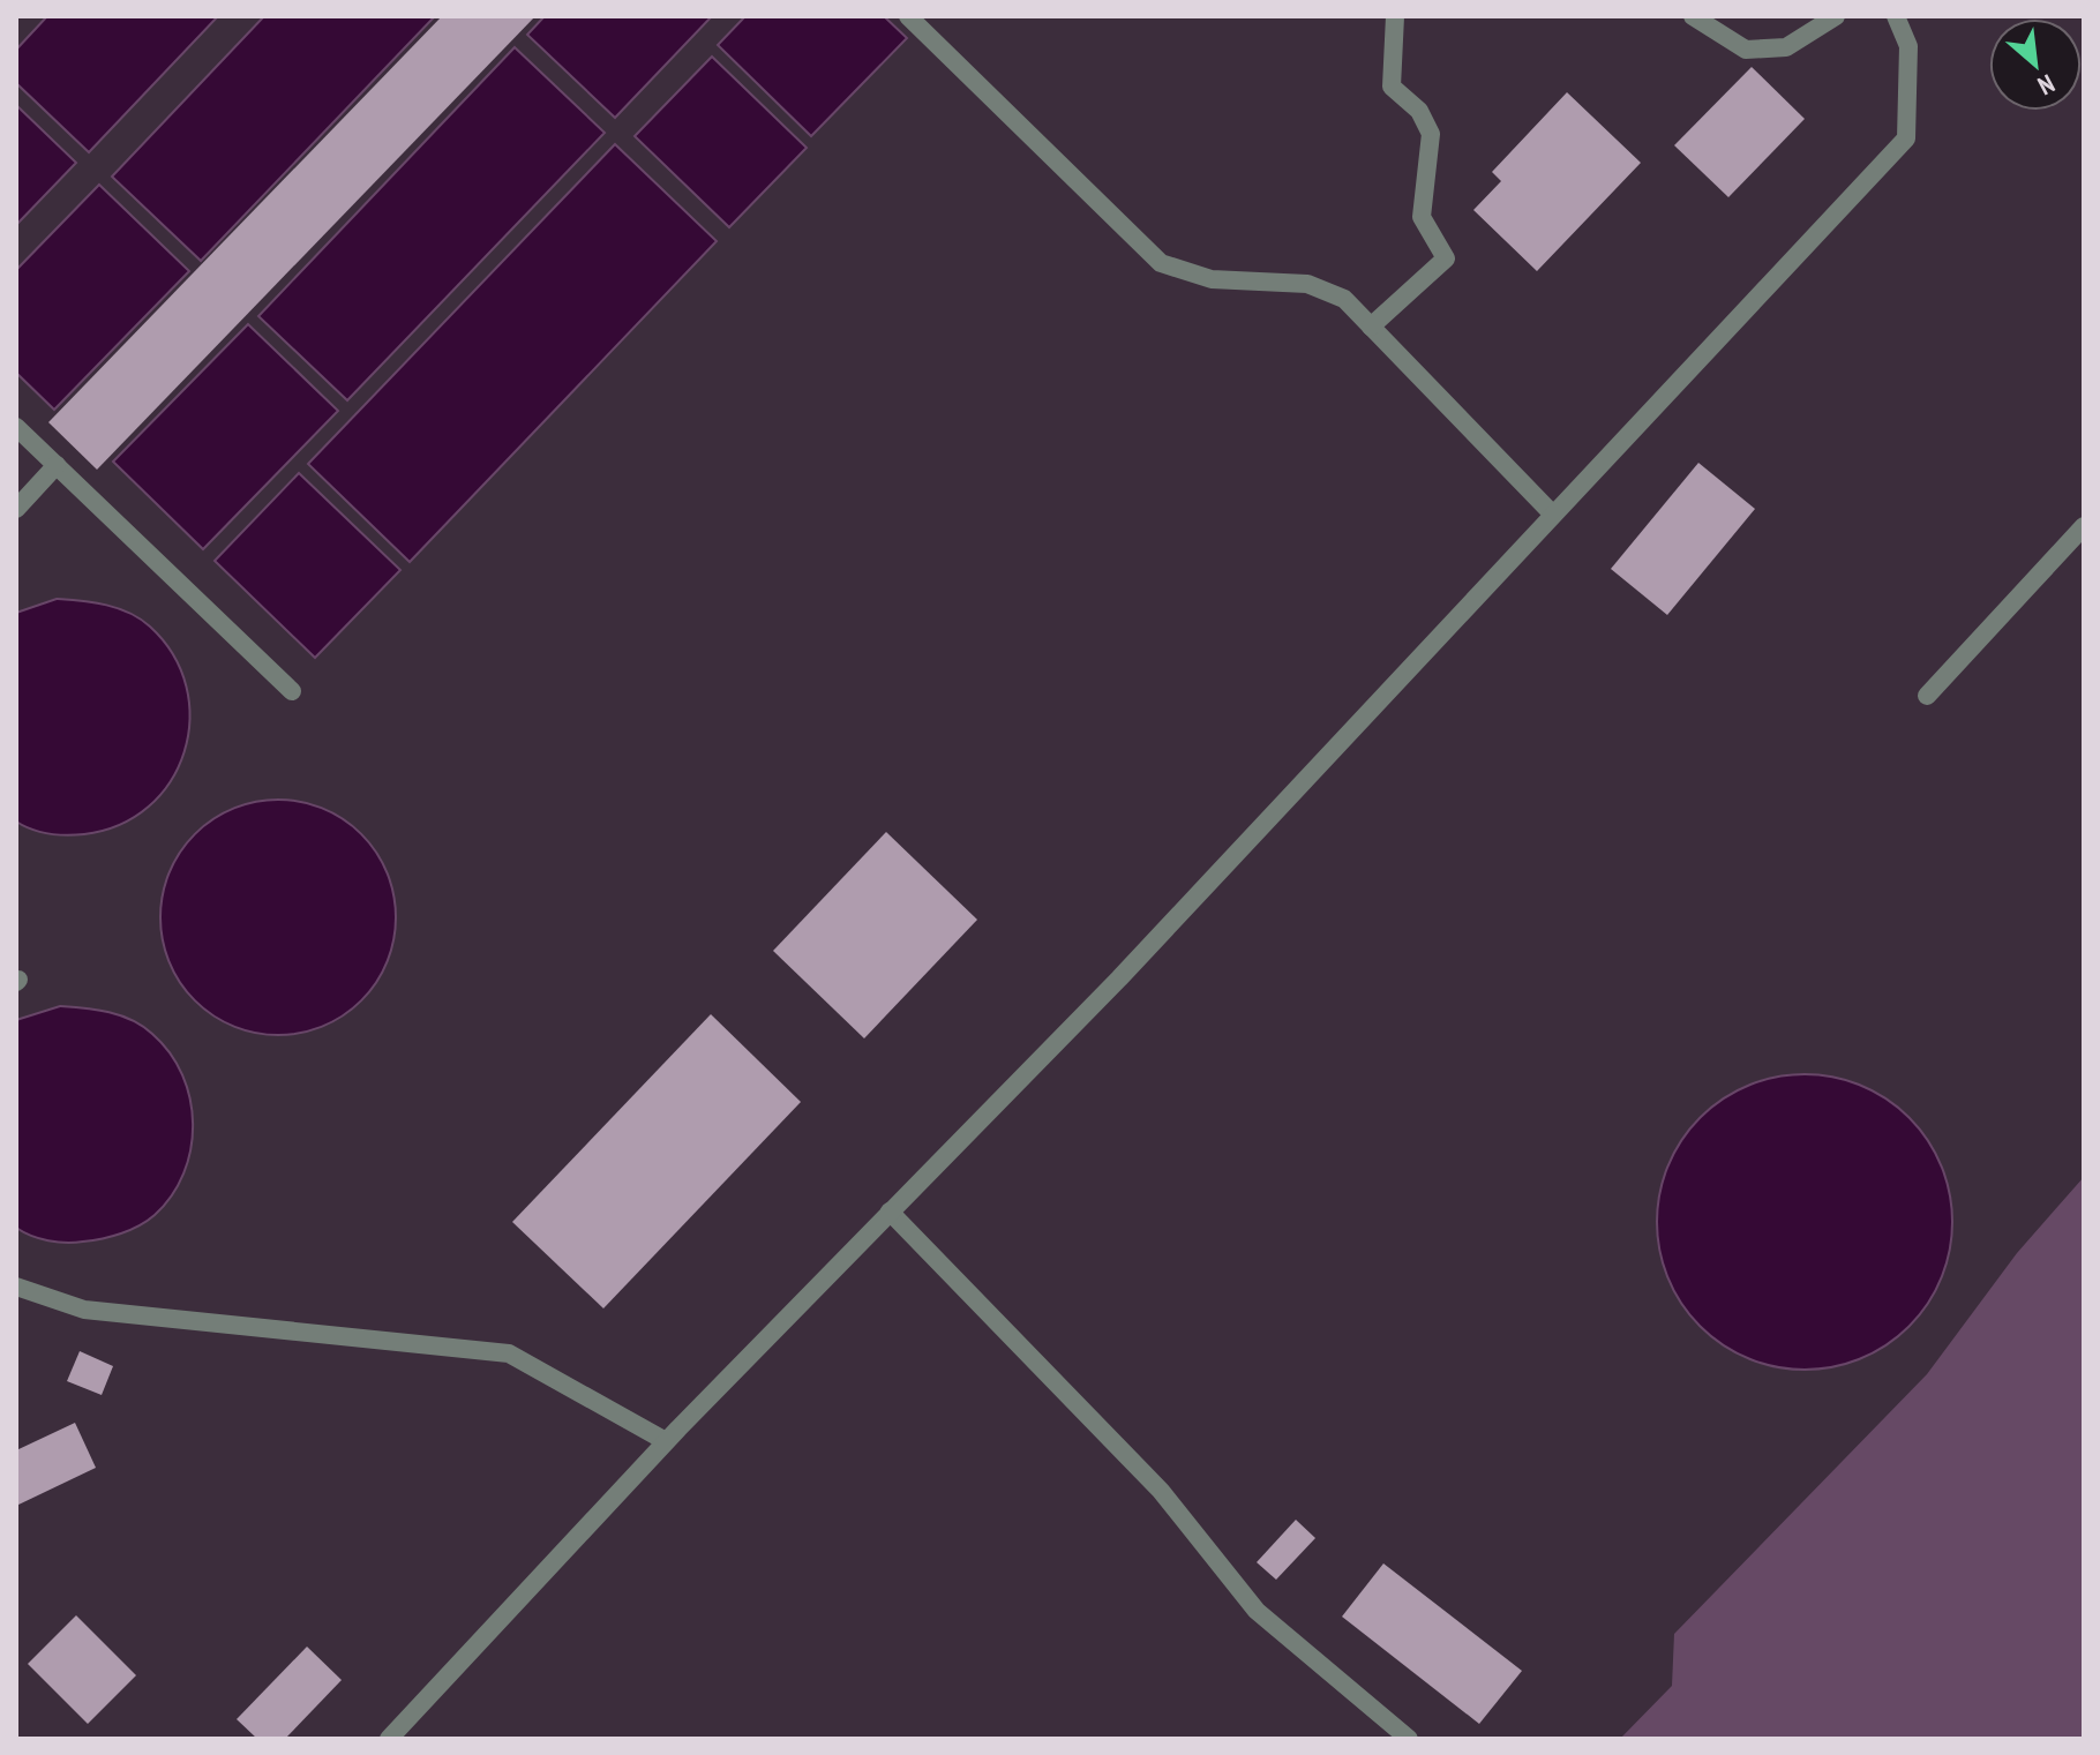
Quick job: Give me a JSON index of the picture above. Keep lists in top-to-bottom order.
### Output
{
  "north": "bottom right"
}
